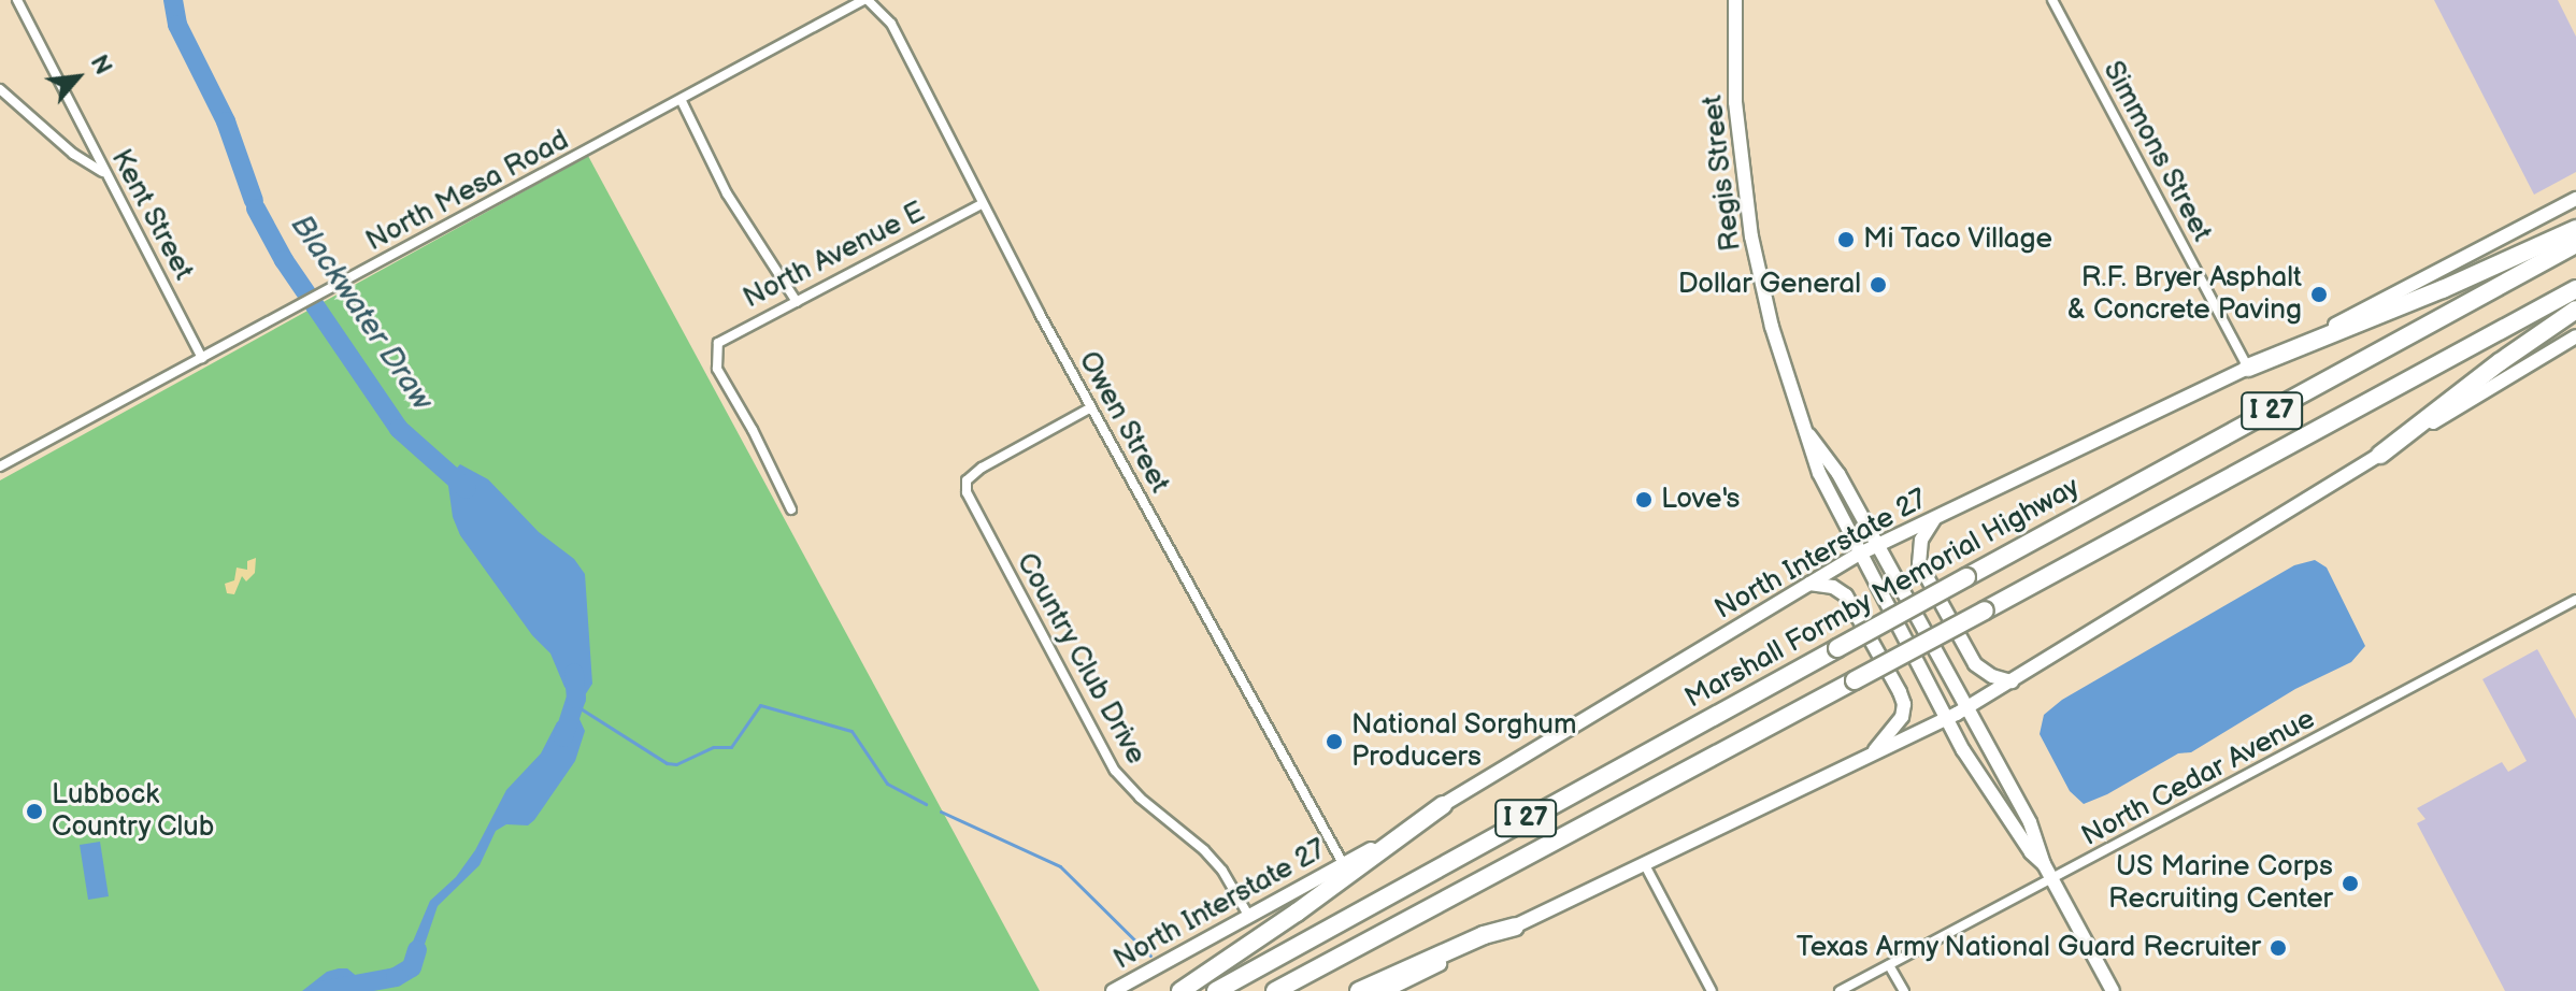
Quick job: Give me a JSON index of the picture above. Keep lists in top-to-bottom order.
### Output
{
  "streets": {
    "highway": ["I 27", "Marshall Formby Memorial Highway"],
    "main road": ["Regis Street", "North Interstate 27"],
    "street": [
      "Simmons Street",
      "North Mesa Road",
      "Kent Street",
      "North Avenue E",
      "Owen Street",
      "Country Club Drive",
      "North Cedar Avenue"
    ]
  },
  "crossings": [
    ["Simmons Street", "North Interstate 27"],
    ["Regis Street", "North Interstate 27"],
    ["North Mesa Road", "Kent Street"],
    ["North Mesa Road", "Owen Street"],
    ["North Avenue E", "Owen Street"],
    ["Owen Street", "North Interstate 27"],
    ["Owen Street", "Country Club Drive"],
    ["North Interstate 27", "Country Club Drive"]
  ],
  "water": ["Blackwater Draw"],
  "places": [
    "Mi Taco Village",
    "Dollar General",
    "R.F. Bryer Asphalt & Concrete Paving",
    "Love's",
    "National Sorghum Producers",
    "Lubbock Country Club",
    "US Marine Corps Recruiting Center",
    "Texas Army National Guard Recruiter"
  ],
  "north": "top right"
}
